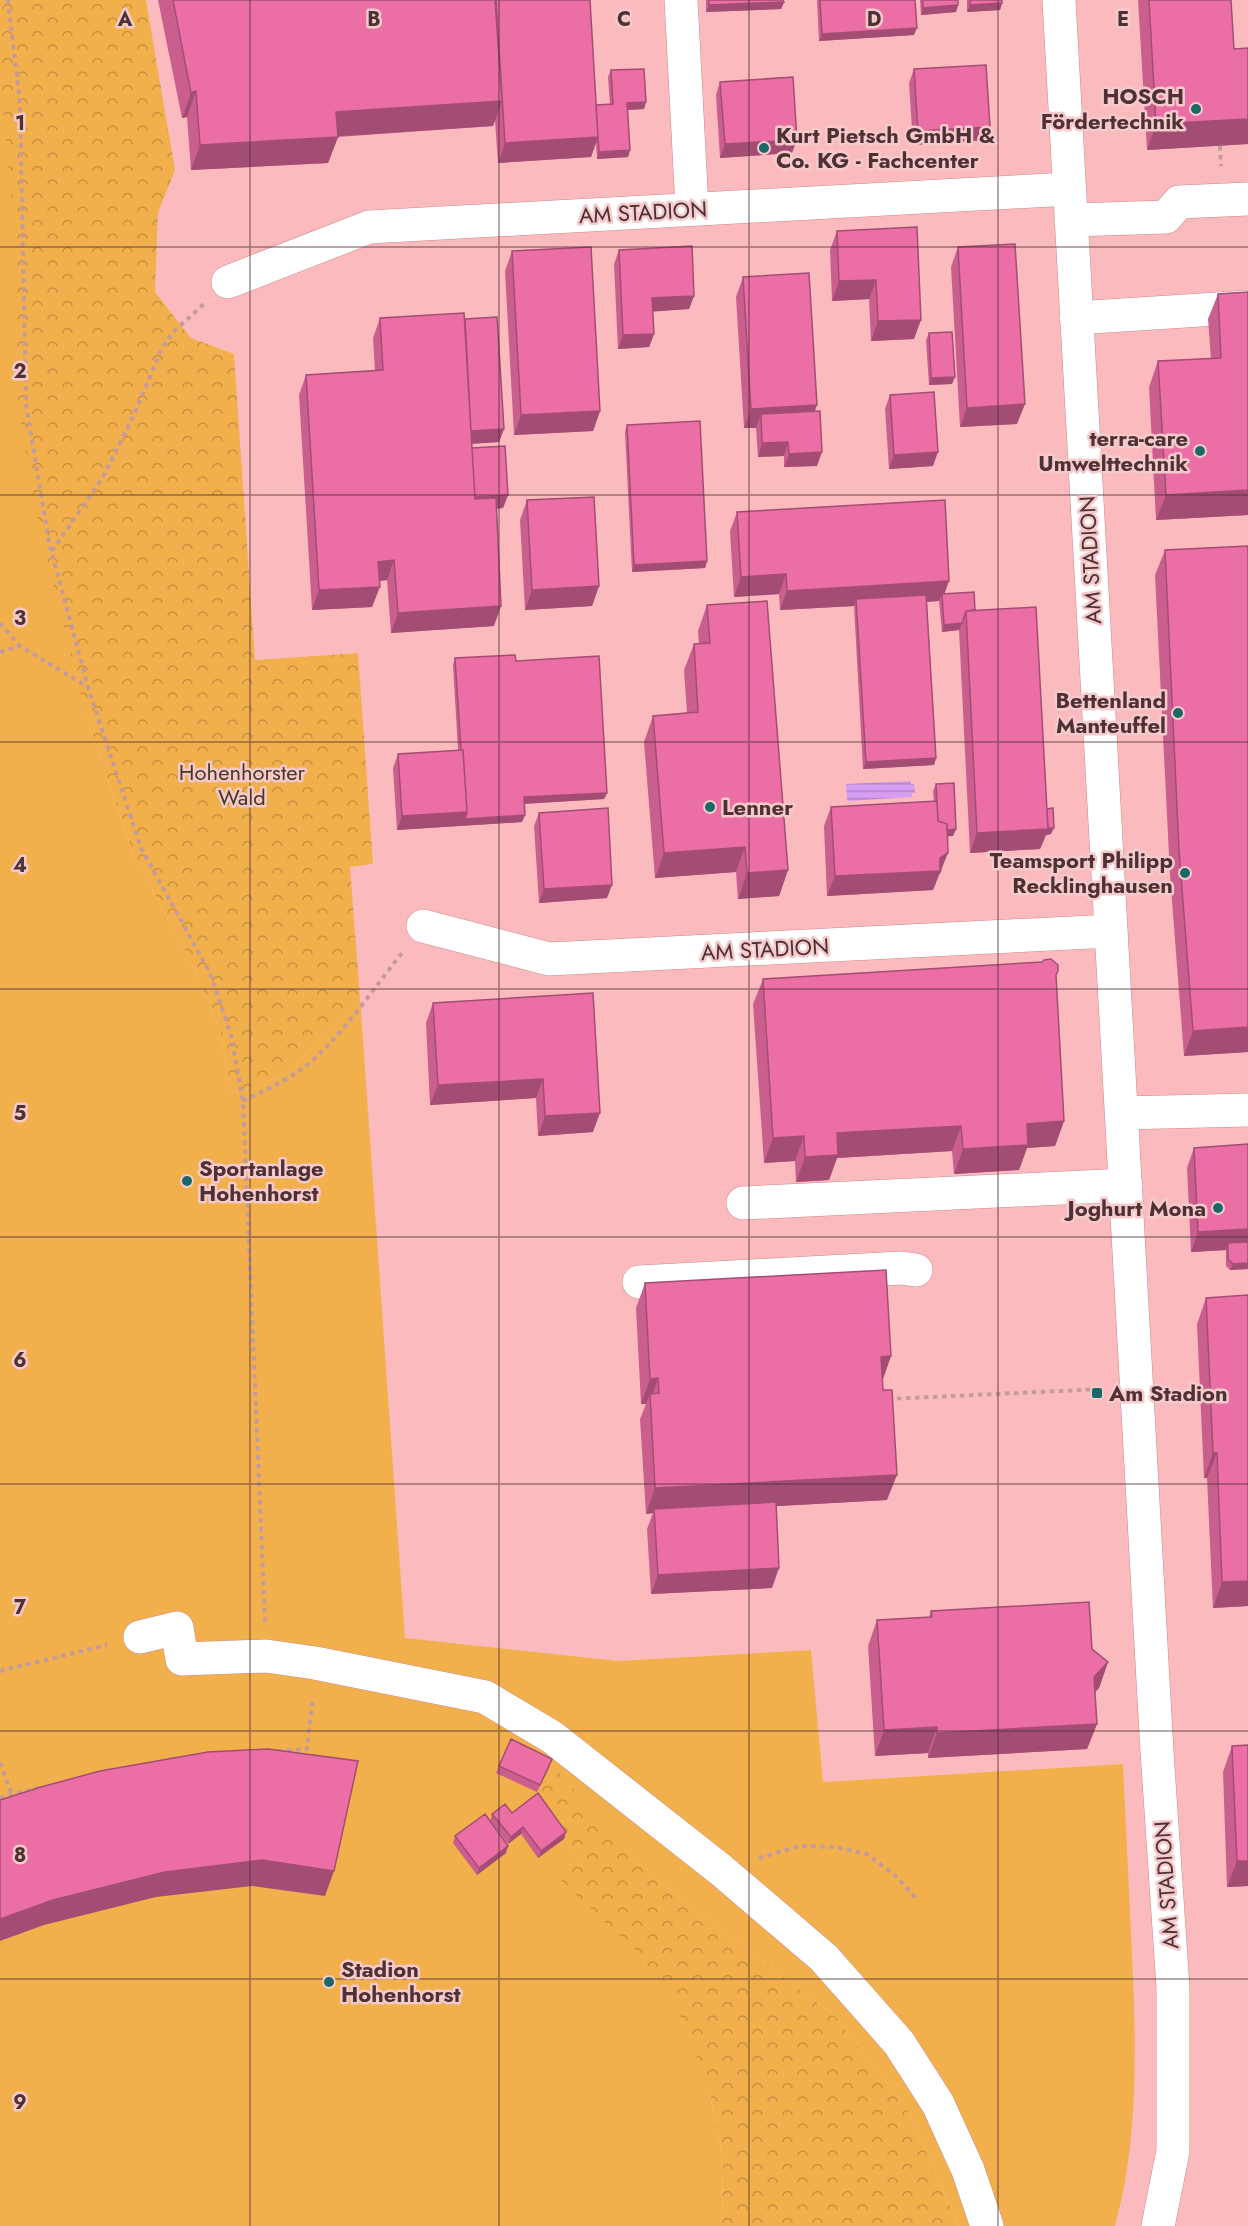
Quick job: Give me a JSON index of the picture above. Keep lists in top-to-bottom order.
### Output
{
  "streets": {
    "street": ["AM STADION"]
  },
  "parks": ["Hohenhorster Wald"],
  "places": {
    "other": [
      "HOSCH Fördertechnik",
      "Kurt Pietsch GmbH & Co. KG - Fachcenter",
      "terra-care Umwelttechnik",
      "Bettenland Manteuffel",
      "Lenner",
      "Teamsport Philipp Recklinghausen",
      "Sportanlage Hohenhorst",
      "Joghurt Mona",
      "Stadion Hohenhorst"
    ],
    "transit": ["Am Stadion"]
  },
  "grid": {
    "columns": [
      "A",
      "B",
      "C",
      "D",
      "E"
    ],
    "rows": [
      "1",
      "2",
      "3",
      "4",
      "5",
      "6",
      "7",
      "8",
      "9"
    ]
  }
}
